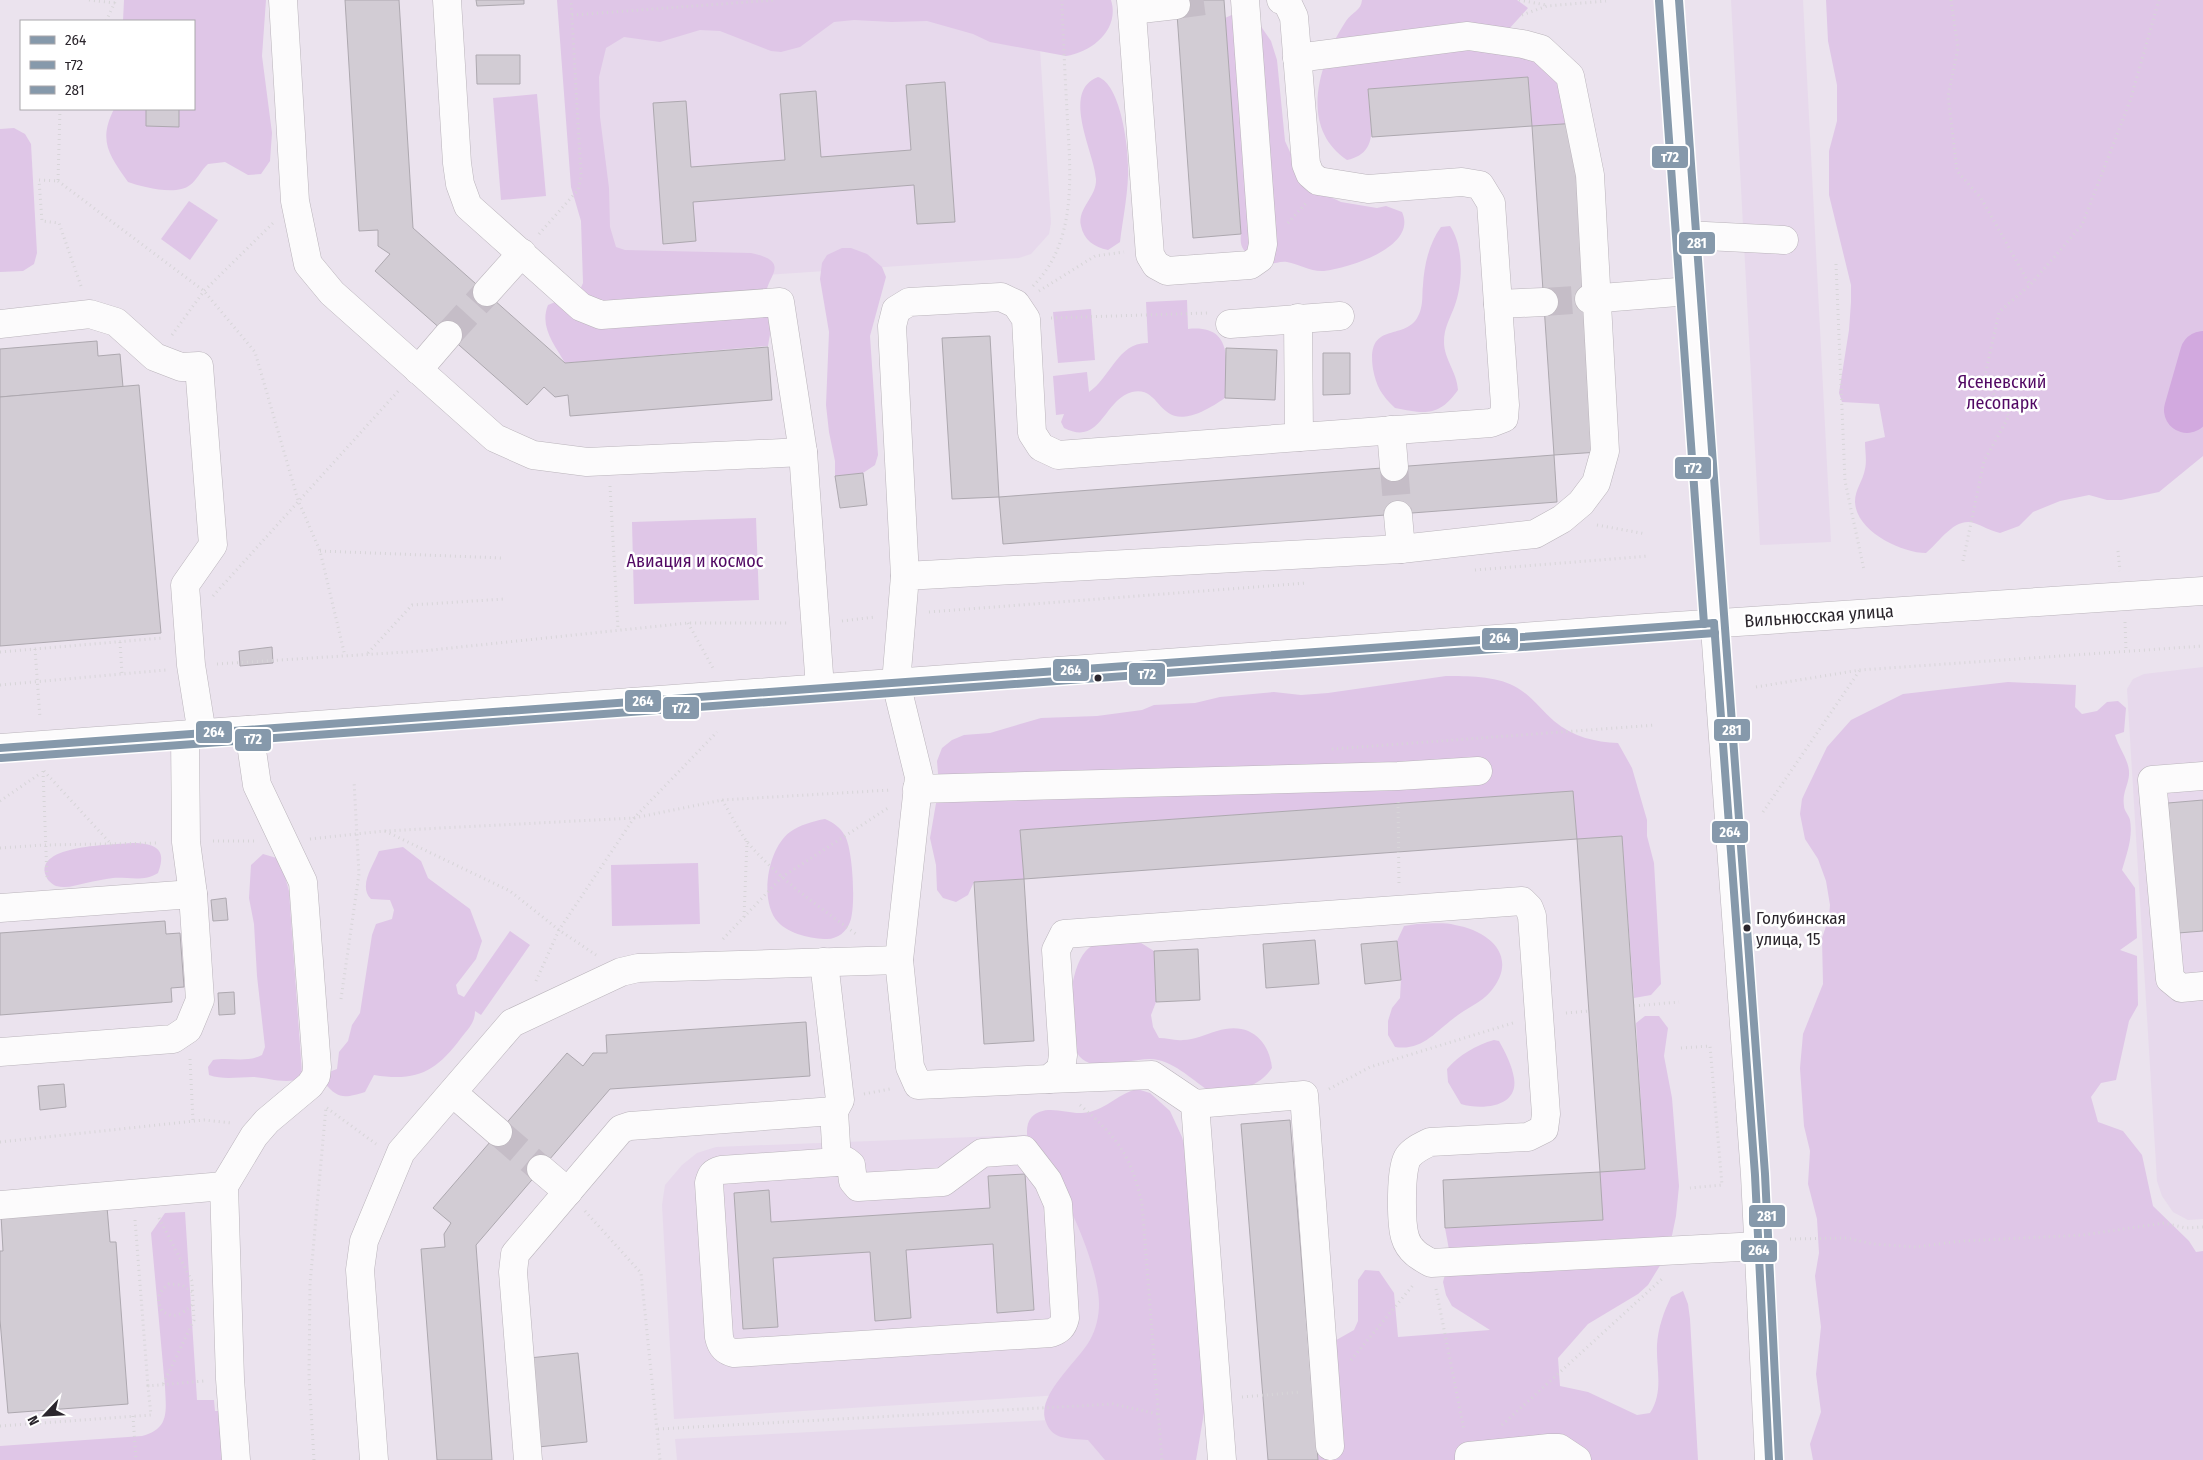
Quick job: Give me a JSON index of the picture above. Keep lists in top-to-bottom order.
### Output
{
  "streets": {
    "street": ["Вильнюсская улица"]
  },
  "parks": ["Ясеневский лесопарк", "Авиация и космос"],
  "places": ["Голубинская улица, 15"],
  "lines": ["transit line 281", "transit line т72", "transit line 264"],
  "legend": ["264", "т72", "281"],
  "north": "bottom left"
}
